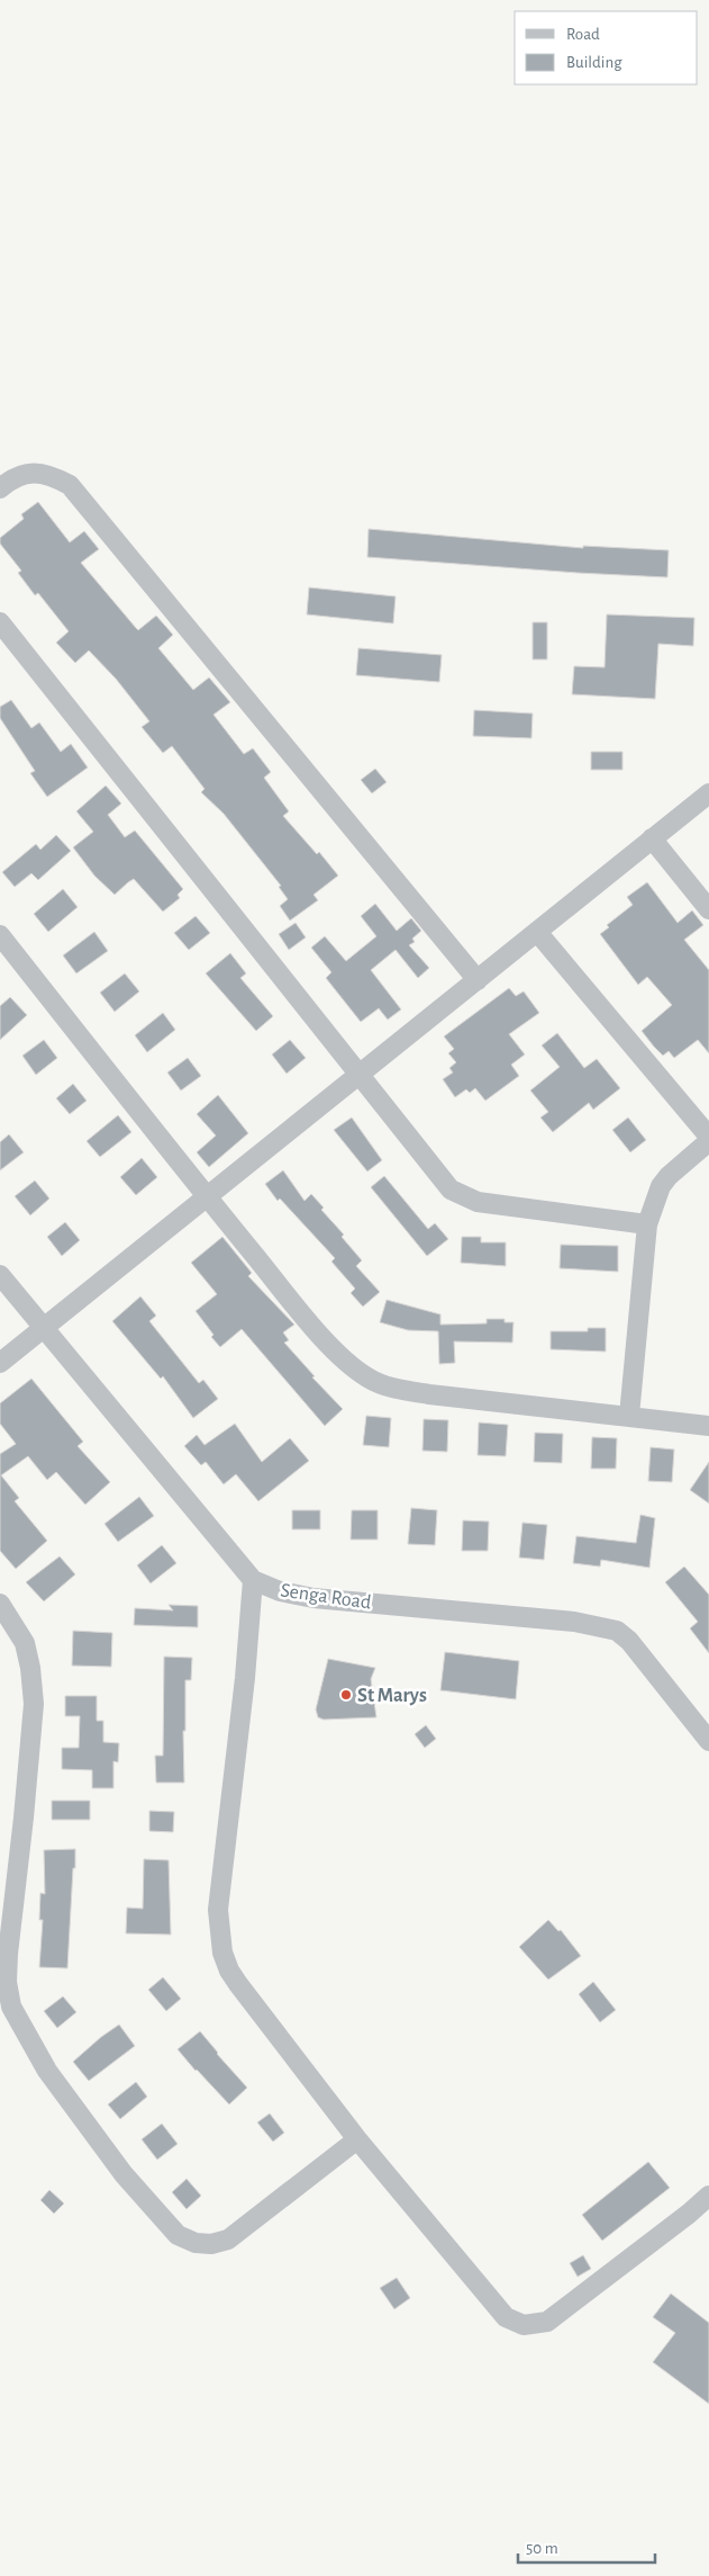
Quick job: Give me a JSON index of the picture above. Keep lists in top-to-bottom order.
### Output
{
  "streets": {
    "street": ["Senga Road"]
  },
  "places": ["St Marys"],
  "legend": ["Road", "Building"],
  "scale_bar": "50 m"
}
